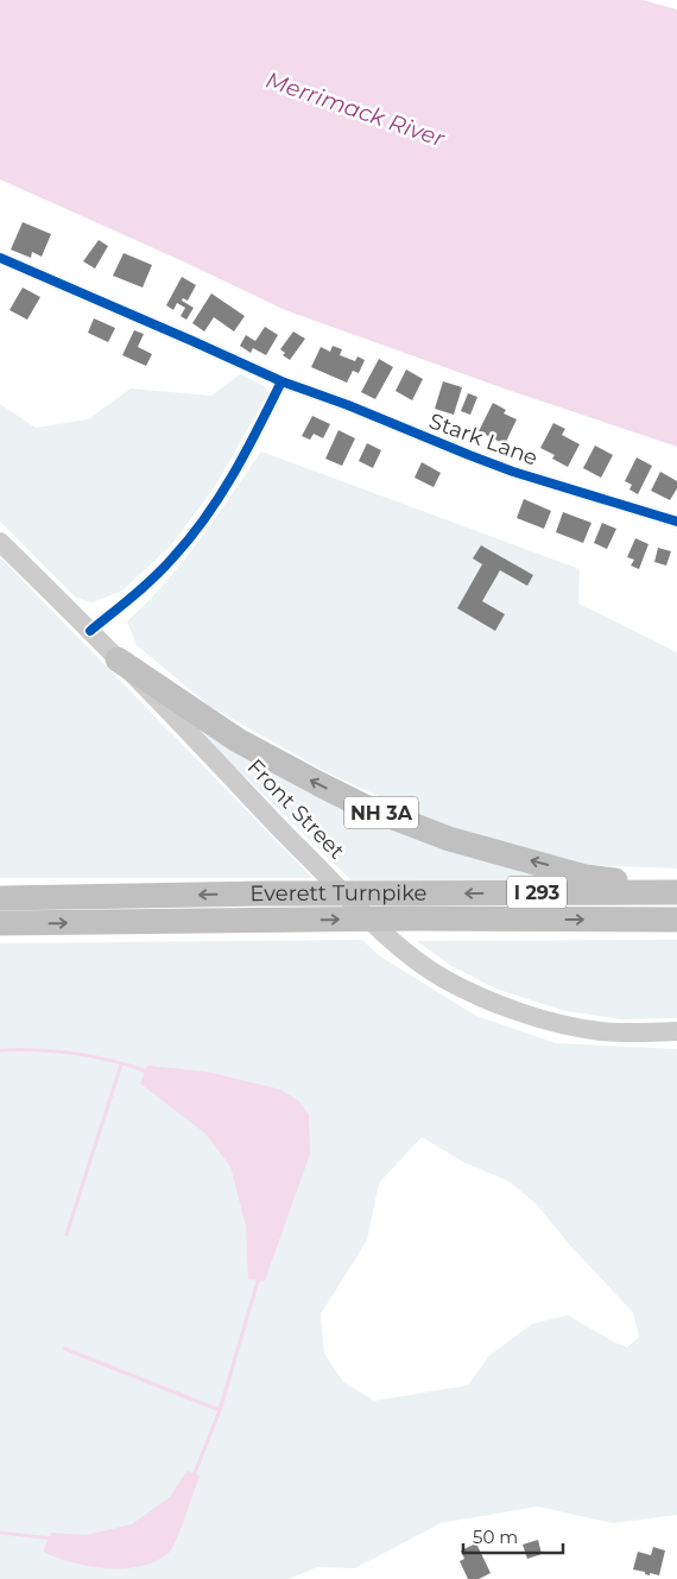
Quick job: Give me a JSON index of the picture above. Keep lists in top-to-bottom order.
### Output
{
  "streets": {
    "highway": ["NH 3A", "I 293", "Everett Turnpike"],
    "main road": ["Front Street"],
    "street": ["Stark Lane"]
  },
  "crossings": [
    ["Front Street", "NH 3A"],
    ["NH 3A", "Everett Turnpike"]
  ],
  "water": ["Merrimack River"],
  "scale_bar": "50 m"
}
